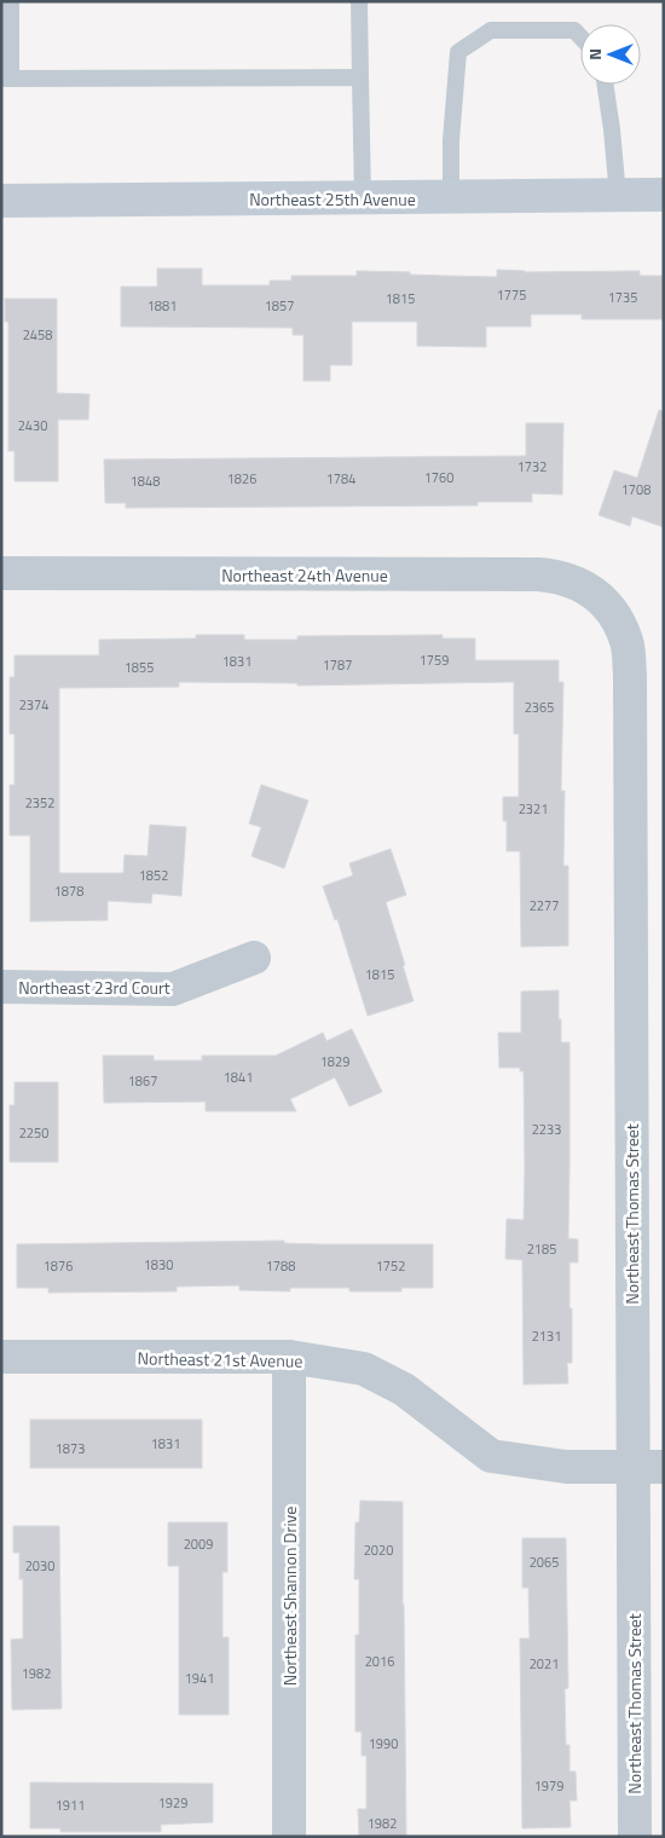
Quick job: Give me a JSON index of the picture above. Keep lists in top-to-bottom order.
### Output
{
  "streets": {
    "main road": ["Northeast 25th Avenue"],
    "street": [
      "Northeast 24th Avenue",
      "Northeast 23rd Court",
      "Northeast Thomas Street",
      "Northeast 21st Avenue",
      "Northeast Shannon Drive"
    ]
  },
  "crossings": [
    ["Northeast 24th Avenue", "Northeast Thomas Street"],
    ["Northeast Thomas Street", "Northeast 21st Avenue"],
    ["Northeast 21st Avenue", "Northeast Shannon Drive"]
  ],
  "house_numbers": [
    "1775",
    "1735",
    "1815",
    "1881",
    "1857",
    "2458",
    "2430",
    "1732",
    "1760",
    "1826",
    "1784",
    "1848",
    "1708",
    "1759",
    "1831",
    "1787",
    "1855",
    "2374",
    "2365",
    "2352",
    "2321",
    "1852",
    "1878",
    "2277",
    "1815",
    "1829",
    "1841",
    "1867",
    "2233",
    "2250",
    "2185",
    "1830",
    "1876",
    "1788",
    "1752",
    "2131",
    "1831",
    "1873",
    "2009",
    "2020",
    "2065",
    "2030",
    "2016",
    "2021",
    "1982",
    "1941",
    "1990",
    "1979",
    "1929",
    "1911",
    "1982"
  ],
  "north": "left"
}
